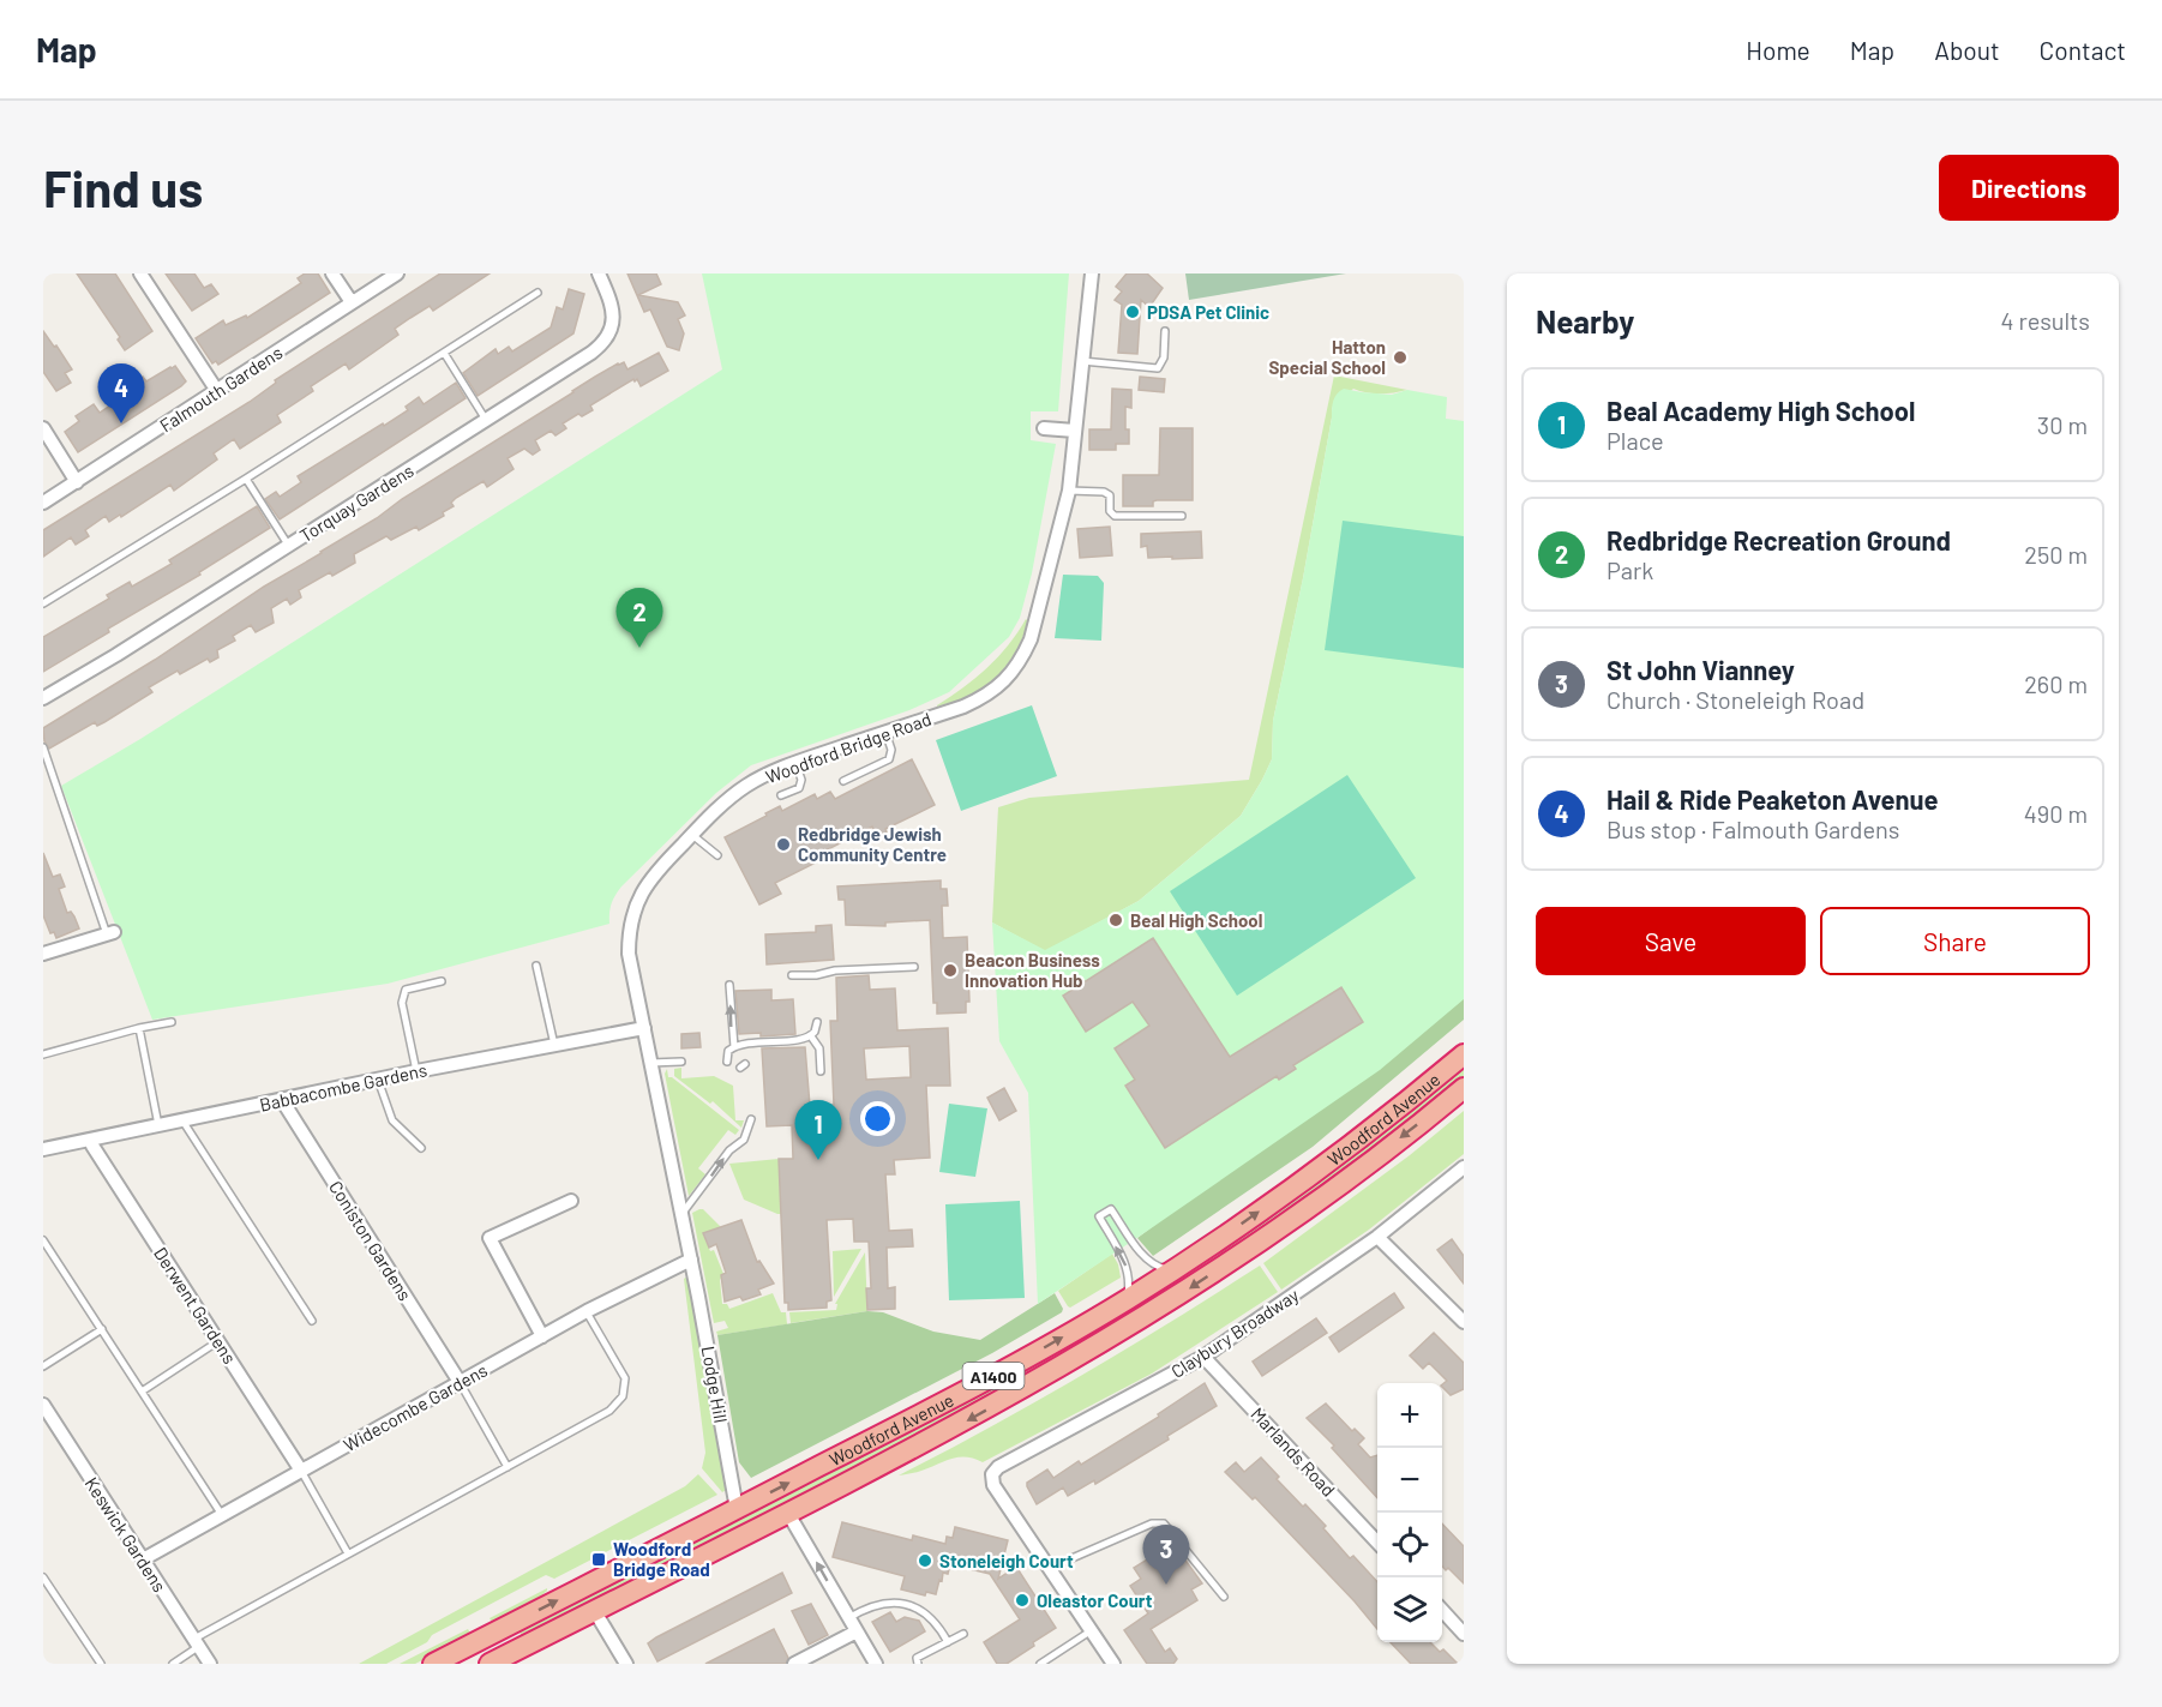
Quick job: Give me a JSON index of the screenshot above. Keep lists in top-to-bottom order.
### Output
{
  "streets": {
    "highway": ["Woodford Avenue", "A1400"],
    "street": [
      "Falmouth Gardens",
      "Torquay Gardens",
      "Woodford Bridge Road",
      "Babbacombe Gardens",
      "Coniston Gardens",
      "Derwent Gardens",
      "Claybury Broadway",
      "Lodge Hill",
      "Widecombe Gardens",
      "Marlands Road",
      "Keswick Gardens"
    ]
  },
  "crossings": [
    ["Woodford Bridge Road", "Babbacombe Gardens"],
    ["Woodford Bridge Road", "Lodge Hill"],
    ["Woodford Bridge Road", "Widecombe Gardens"],
    ["Babbacombe Gardens", "Coniston Gardens"],
    ["Babbacombe Gardens", "Derwent Gardens"],
    ["Woodford Avenue", "Lodge Hill"],
    ["Coniston Gardens", "Widecombe Gardens"],
    ["Derwent Gardens", "Widecombe Gardens"],
    ["Claybury Broadway", "Marlands Road"],
    ["Lodge Hill", "Widecombe Gardens"],
    ["Widecombe Gardens", "Keswick Gardens"]
  ],
  "places": {
    "other": [
      "PDSA Pet Clinic",
      "Hatton Special School",
      "Redbridge Jewish Community Centre",
      "Beal High School",
      "Beacon Business Innovation Hub",
      "Stoneleigh Court",
      "Oleastor Court"
    ],
    "transit": ["Woodford Bridge Road"]
  },
  "page": {
    "header": "Map",
    "nav": [
      "Home",
      "Map",
      "About",
      "Contact"
    ],
    "buttons": [
      "Directions",
      ["Save", "Share"]
    ],
    "title": "Find us",
    "heading": ["Nearby", "4 results"],
    "pins": [
      "4",
      "2",
      "1",
      "3"
    ],
    "list": [
      {
        "mark": "1",
        "name": "Beal Academy High School",
        "note": "Place",
        "value": "30 m"
      },
      {
        "mark": "2",
        "name": "Redbridge Recreation Ground",
        "note": "Park",
        "value": "250 m"
      },
      {
        "mark": "3",
        "name": "St John Vianney",
        "note": "Church · Stoneleigh Road",
        "value": "260 m"
      },
      {
        "mark": "4",
        "name": "Hail & Ride Peaketon Avenue",
        "note": "Bus stop · Falmouth Gardens",
        "value": "490 m"
      }
    ],
    "map_buttons": ["+", "−"]
  }
}
